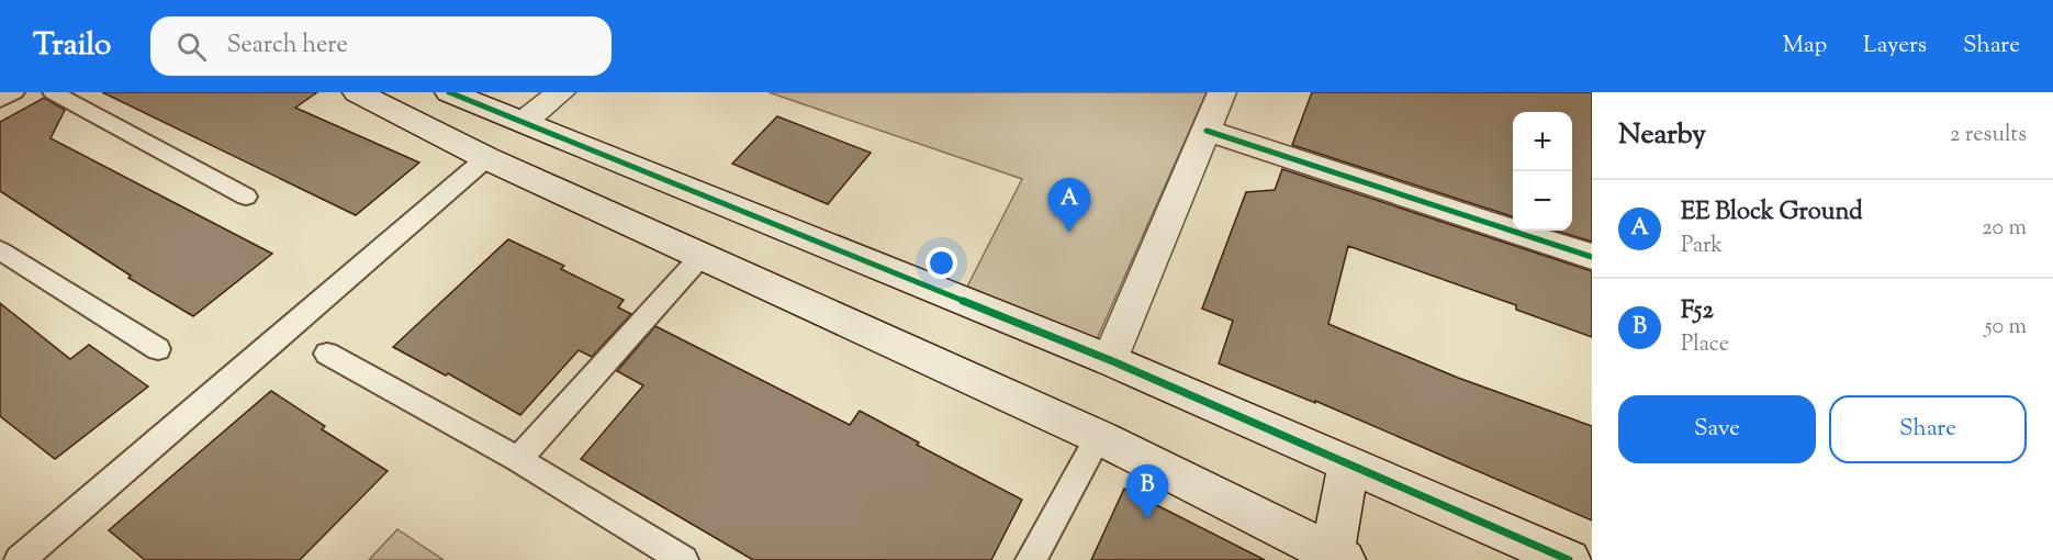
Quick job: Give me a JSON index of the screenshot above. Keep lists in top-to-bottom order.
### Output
{
  "page": {
    "header": "Trailo",
    "search": "Search here",
    "nav": ["Map", "Layers", "Share"],
    "heading": ["Nearby", "2 results"],
    "map_buttons": ["+", "−"],
    "pins": ["A", "B"],
    "list": [
      {
        "mark": "A",
        "name": "EE Block Ground",
        "note": "Park",
        "value": "20 m"
      },
      {
        "mark": "B",
        "name": "F52",
        "note": "Place",
        "value": "50 m"
      }
    ],
    "buttons": ["Save", "Share"]
  }
}
